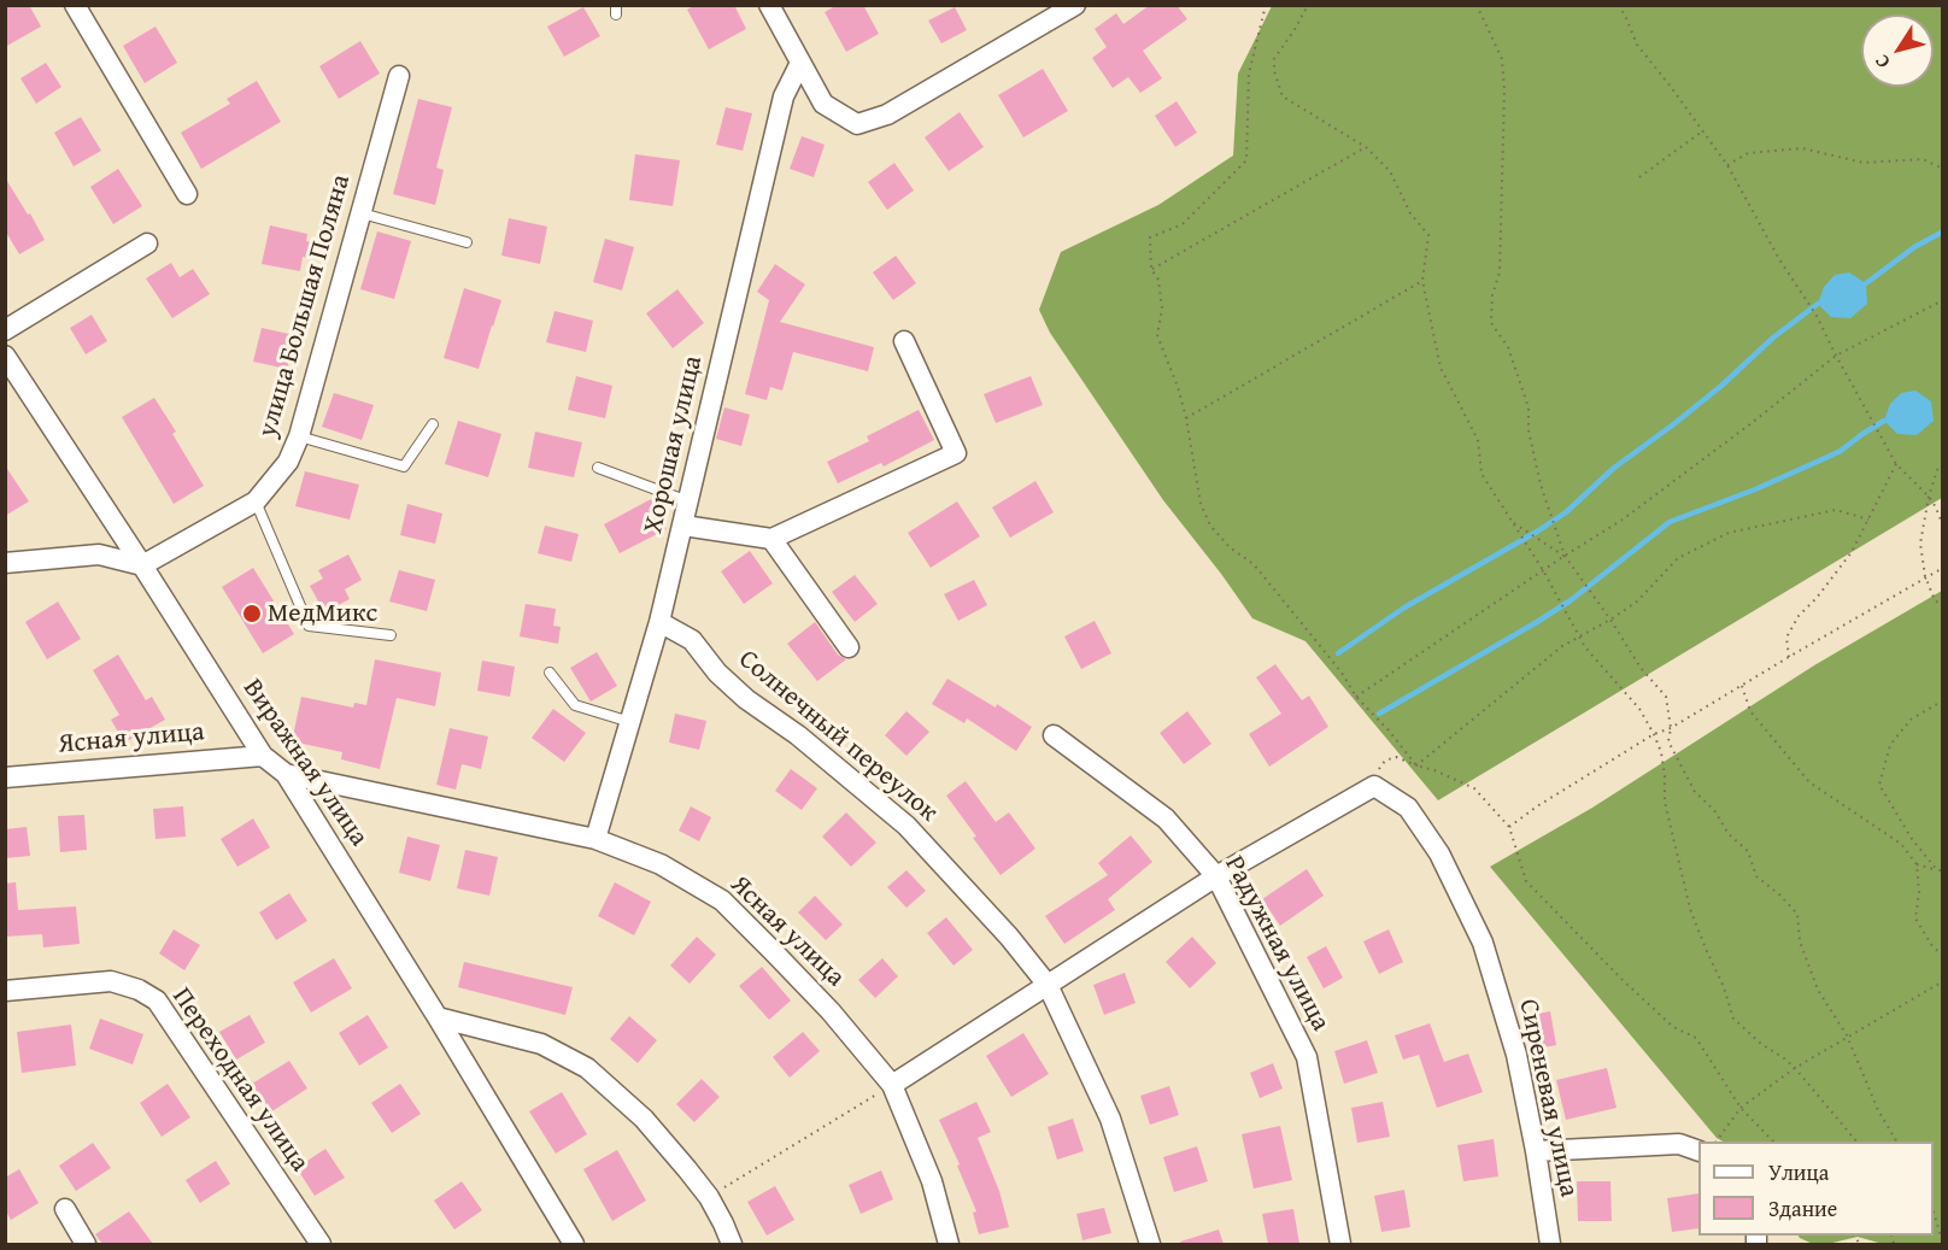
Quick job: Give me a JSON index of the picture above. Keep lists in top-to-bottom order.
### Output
{
  "streets": {
    "street": [
      "улица Большая Поляна",
      "Хорошая улица",
      "Солнечный переулок",
      "Ясная улица",
      "Виражная улица",
      "Радужная улица",
      "Переходная улица",
      "Сиреневая улица"
    ]
  },
  "crossings": [
    ["улица Большая Поляна", "Виражная улица"],
    ["Хорошая улица", "Солнечный переулок"],
    ["Хорошая улица", "Ясная улица"],
    ["Ясная улица", "Виражная улица"]
  ],
  "places": ["МедМикс"],
  "legend": ["Улица", "Здание"],
  "north": "bottom left"
}
